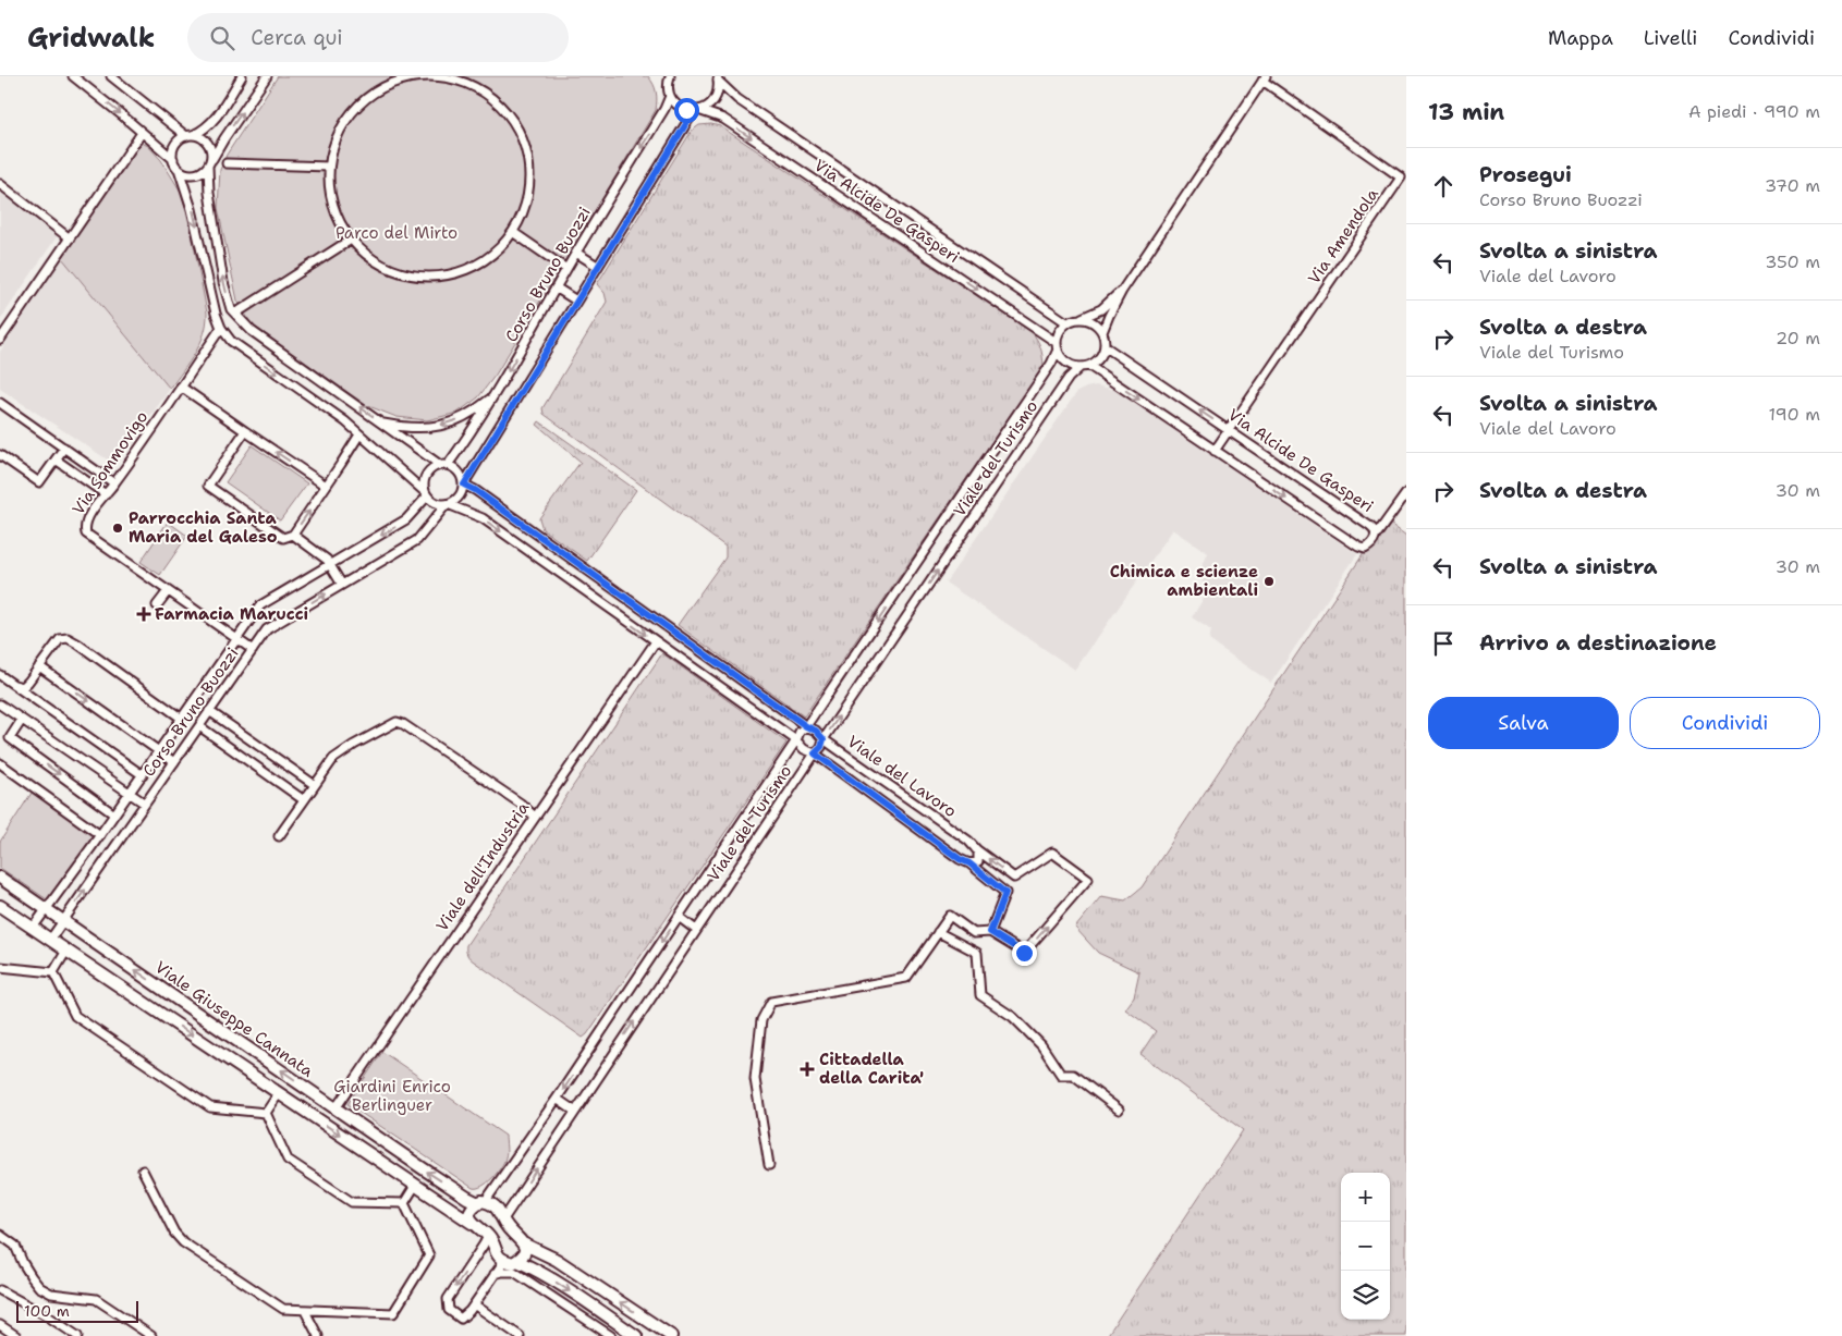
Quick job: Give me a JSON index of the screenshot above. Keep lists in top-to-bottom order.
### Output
{
  "streets": {
    "street": [
      "Via Alcide De Gasperi",
      "Via Amendola",
      "Corso Bruno Buozzi",
      "Viale del Turismo",
      "Via Sommovigo",
      "Viale del Lavoro",
      "Viale dell'Industria",
      "Viale Giuseppe Cannata"
    ]
  },
  "crossings": [
    ["Via Alcide De Gasperi", "Via Amendola"],
    ["Via Alcide De Gasperi", "Corso Bruno Buozzi"],
    ["Via Alcide De Gasperi", "Viale del Turismo"],
    ["Corso Bruno Buozzi", "Via Sommovigo"],
    ["Corso Bruno Buozzi", "Viale del Lavoro"],
    ["Corso Bruno Buozzi", "Viale Giuseppe Cannata"],
    ["Viale del Turismo", "Viale del Lavoro"],
    ["Viale del Turismo", "Viale Giuseppe Cannata"],
    ["Viale del Lavoro", "Viale dell'Industria"],
    ["Viale dell'Industria", "Viale Giuseppe Cannata"]
  ],
  "parks": ["Parco del Mirto", "Giardini Enrico Berlinguer"],
  "places": {
    "other": ["Parrocchia Santa Maria del Galeso", "Chimica e scienze ambientali"],
    "health": ["Farmacia Marucci", "Cittadella della Carita'"]
  },
  "scale_bar": "100 m",
  "page": {
    "header": "Gridwalk",
    "search": "Cerca qui",
    "nav": ["Mappa", "Livelli", "Condividi"],
    "heading": ["13 min", "A piedi · 990 m"],
    "list": [
      ["Prosegui", "Corso Bruno Buozzi", "370 m"],
      ["Svolta a sinistra", "Viale del Lavoro", "350 m"],
      ["Svolta a destra", "Viale del Turismo", "20 m"],
      ["Svolta a sinistra", "Viale del Lavoro", "190 m"],
      ["Svolta a destra", "30 m"],
      ["Svolta a sinistra", "30 m"],
      "Arrivo a destinazione"
    ],
    "buttons": ["Salva", "Condividi"],
    "map_buttons": ["+", "−"],
    "scale": "100 m"
  }
}
